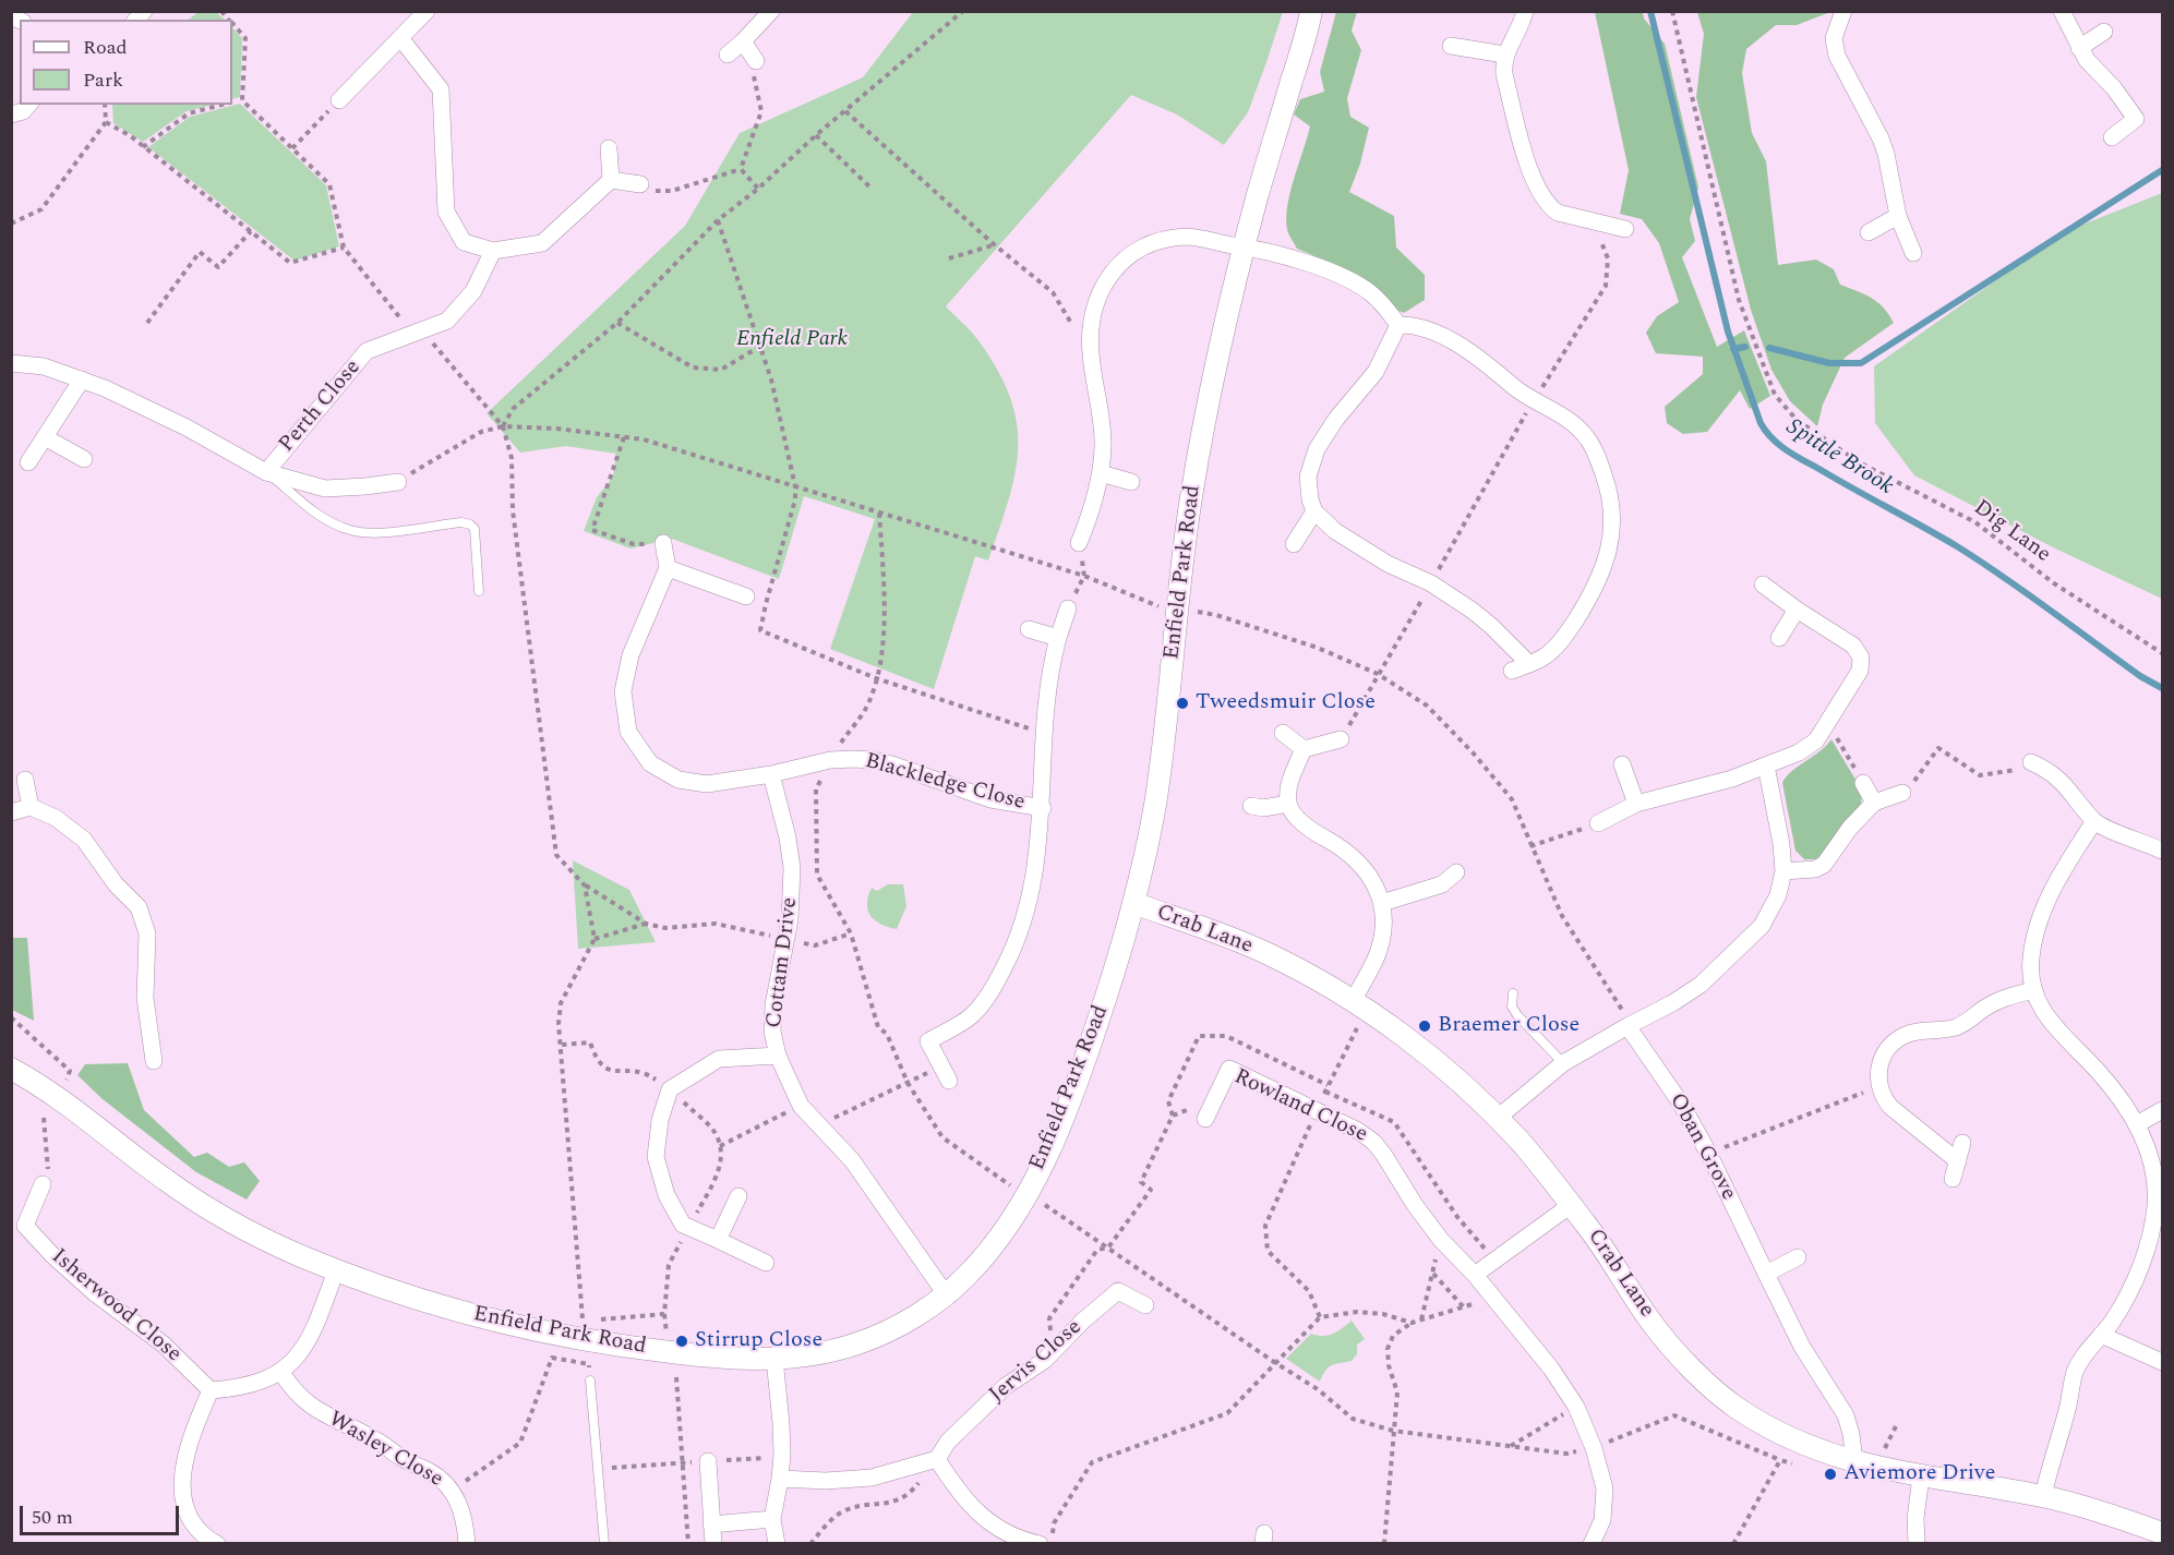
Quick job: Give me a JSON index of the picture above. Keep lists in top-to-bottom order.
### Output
{
  "streets": {
    "street": [
      "Perth Close",
      "Enfield Park Road",
      "Blackledge Close",
      "Crab Lane",
      "Cottam Drive",
      "Rowland Close",
      "Oban Grove",
      "Isherwood Close",
      "Jervis Close",
      "Wasley Close"
    ],
    "path": ["Dig Lane"]
  },
  "crossings": [
    ["Enfield Park Road", "Crab Lane"],
    ["Enfield Park Road", "Cottam Drive"],
    ["Blackledge Close", "Cottam Drive"],
    ["Crab Lane", "Oban Grove"]
  ],
  "water": ["Spittle Brook"],
  "parks": ["Enfield Park"],
  "places": [
    "Tweedsmuir Close",
    "Braemer Close",
    "Stirrup Close",
    "Aviemore Drive"
  ],
  "legend": ["Road", "Park"],
  "scale_bar": "50 m"
}
